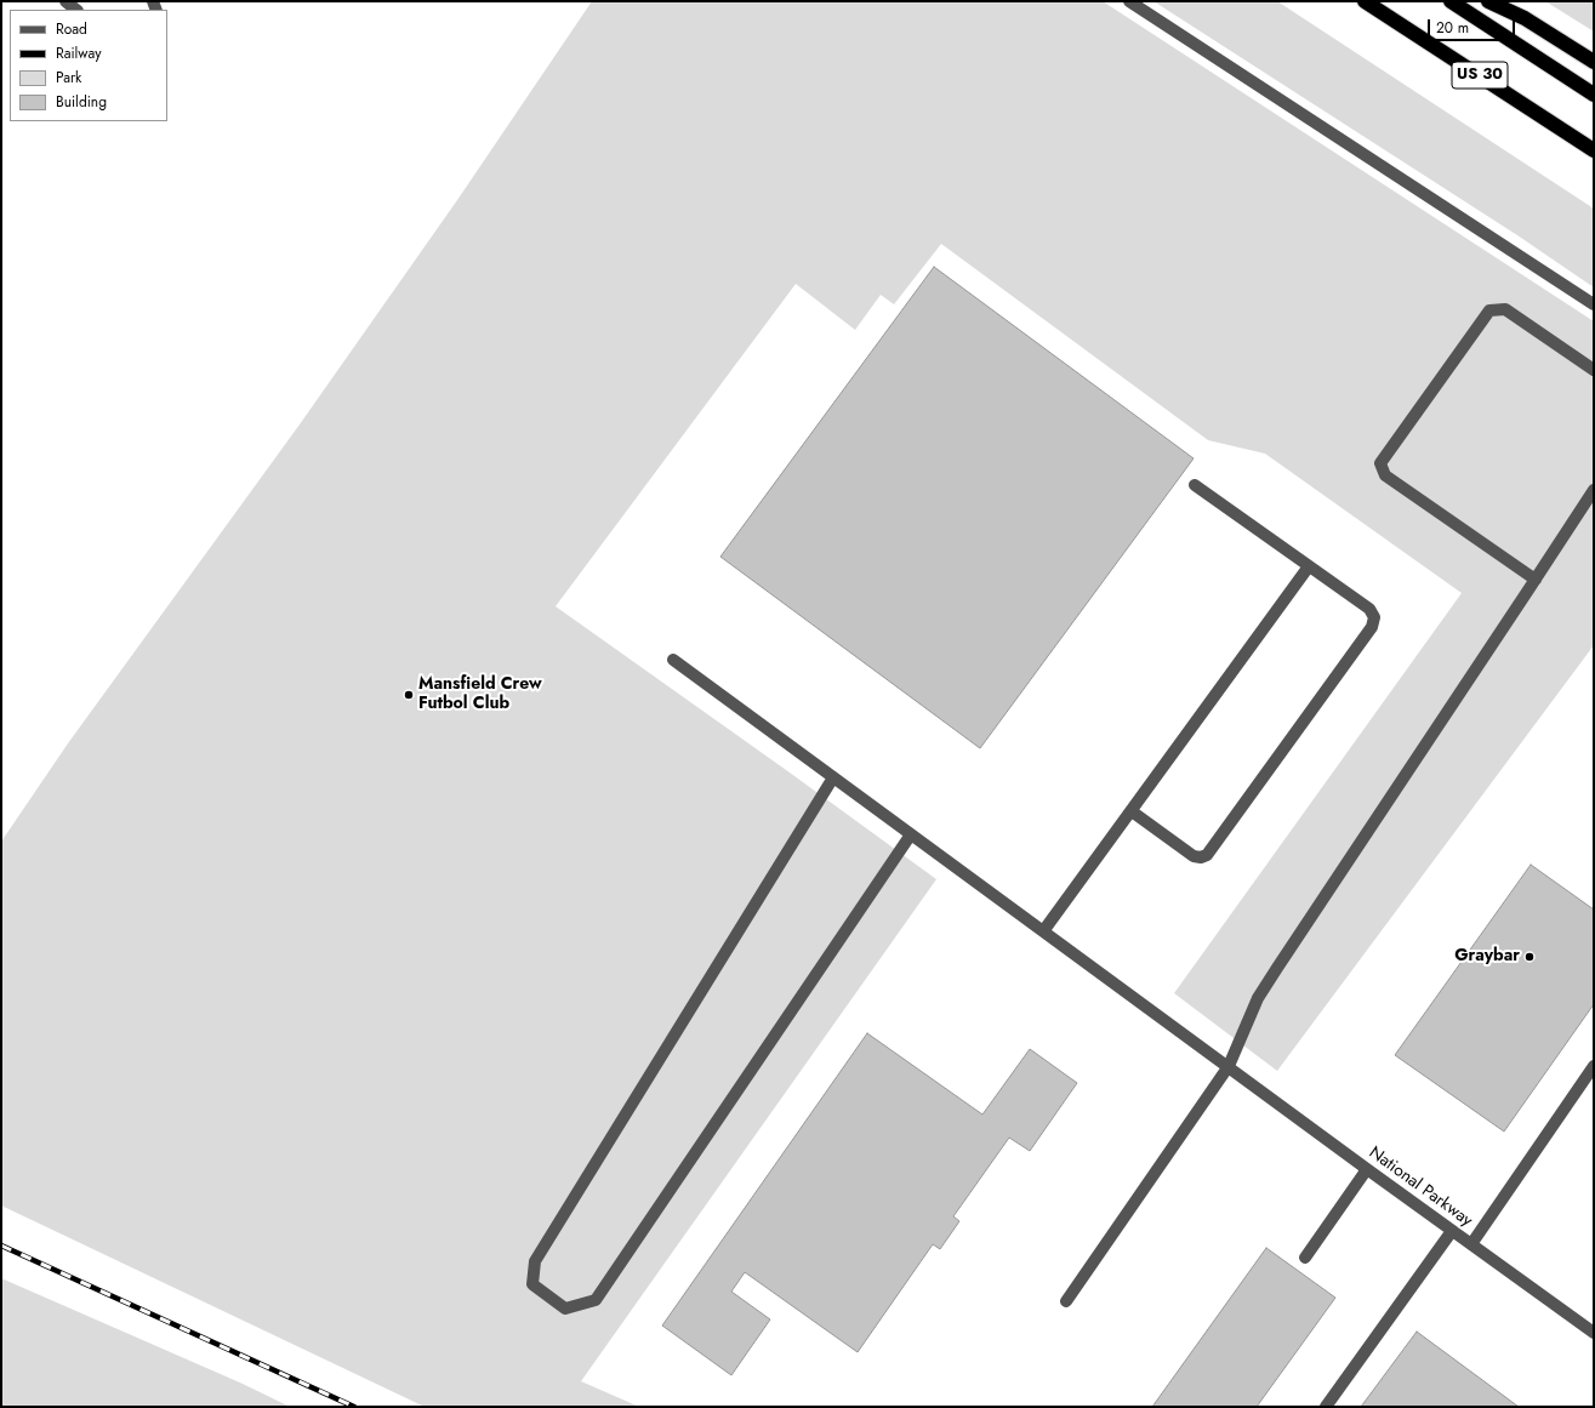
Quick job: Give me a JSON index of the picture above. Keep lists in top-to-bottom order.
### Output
{
  "streets": {
    "highway": ["US 30"],
    "street": ["National Parkway"]
  },
  "places": ["Mansfield Crew Futbol Club", "Graybar"],
  "legend": [
    "Road",
    "Railway",
    "Park",
    "Building"
  ],
  "scale_bar": "20 m"
}
